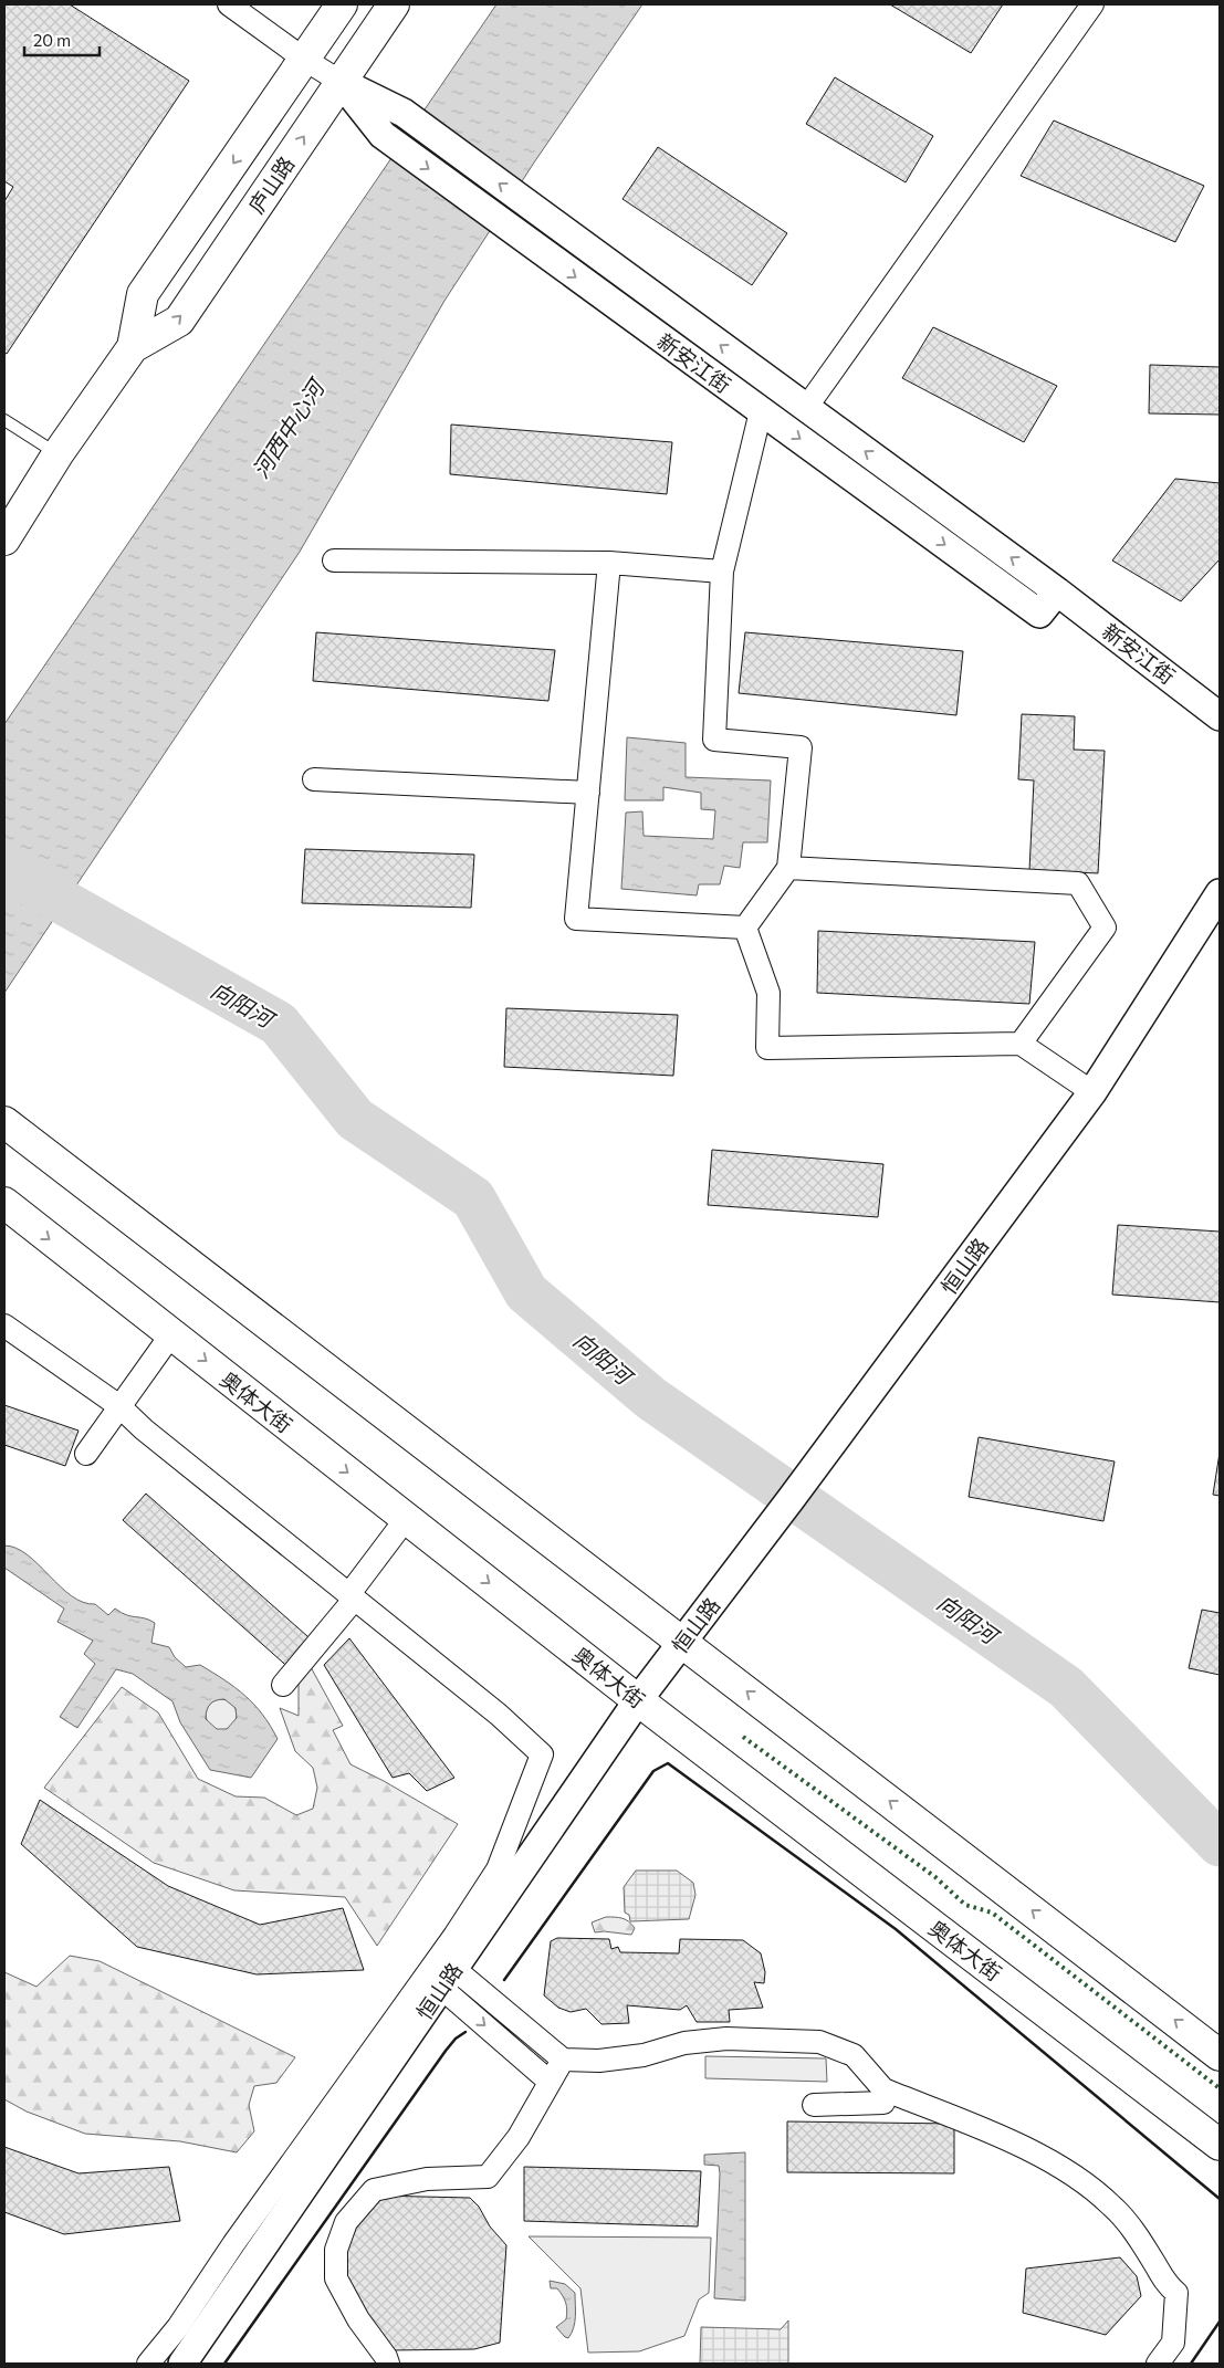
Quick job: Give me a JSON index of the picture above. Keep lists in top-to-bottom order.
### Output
{
  "streets": {
    "main road": ["庐山路", "奥体大街"],
    "street": ["新安江街", "恒山路"]
  },
  "crossings": [
    ["庐山路", "新安江街"],
    ["恒山路", "奥体大街"]
  ],
  "water": ["河西中心河", "向阳河"],
  "scale_bar": "20 m"
}
